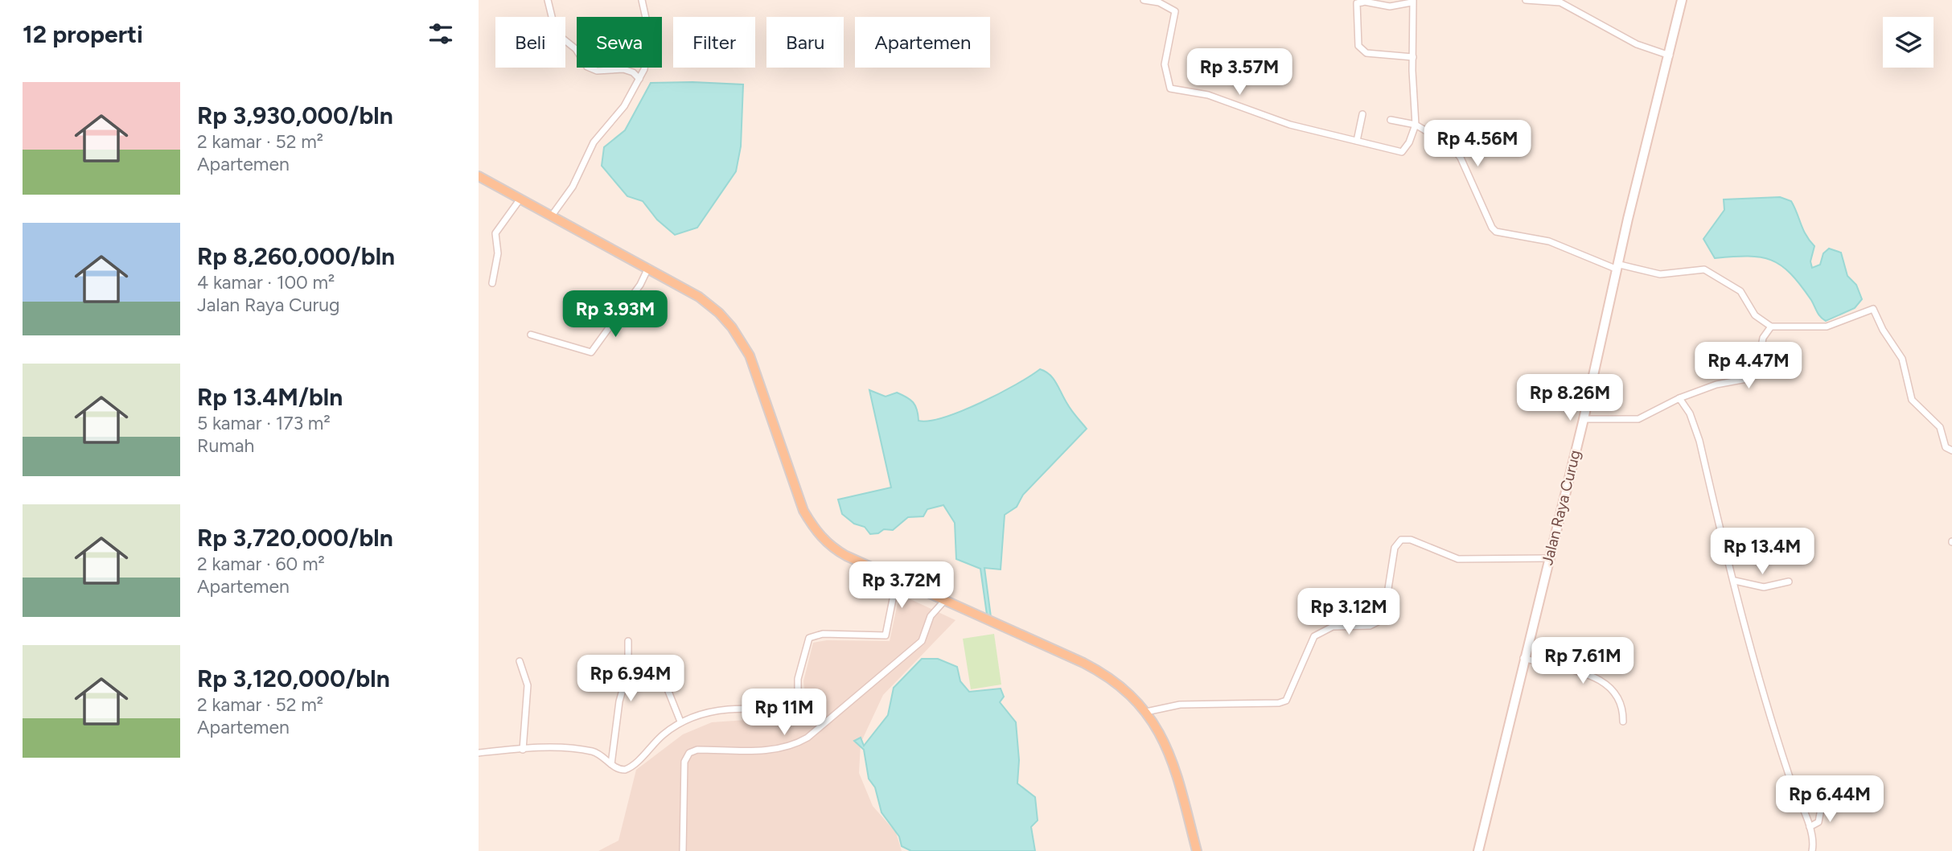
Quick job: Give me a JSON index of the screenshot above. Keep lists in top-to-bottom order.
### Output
{
  "streets": {
    "street": ["Jalan Raya Curug"]
  },
  "page": {
    "heading": "12 properti",
    "chip": [
      "Beli",
      "Sewa",
      "Filter",
      "Baru",
      "Apartemen"
    ],
    "price": [
      "Rp 3.57M",
      "Rp 4.56M",
      "Rp 3.93M",
      "Rp 4.47M",
      "Rp 8.26M",
      "Rp 13.4M",
      "Rp 3.72M",
      "Rp 3.12M",
      "Rp 7.61M",
      "Rp 6.94M",
      "Rp 11M",
      "Rp 6.44M"
    ],
    "list": [
      {
        "name": "Rp 3,930,000/bln",
        "note": "2 kamar · 52 m² · Apartemen"
      },
      {
        "name": "Rp 8,260,000/bln",
        "note": "4 kamar · 100 m² · Jalan Raya Curug"
      },
      {
        "name": "Rp 13.4M/bln",
        "note": "5 kamar · 173 m² · Rumah"
      },
      {
        "name": "Rp 3,720,000/bln",
        "note": "2 kamar · 60 m² · Apartemen"
      },
      {
        "name": "Rp 3,120,000/bln",
        "note": "2 kamar · 52 m² · Apartemen"
      }
    ]
  }
}
